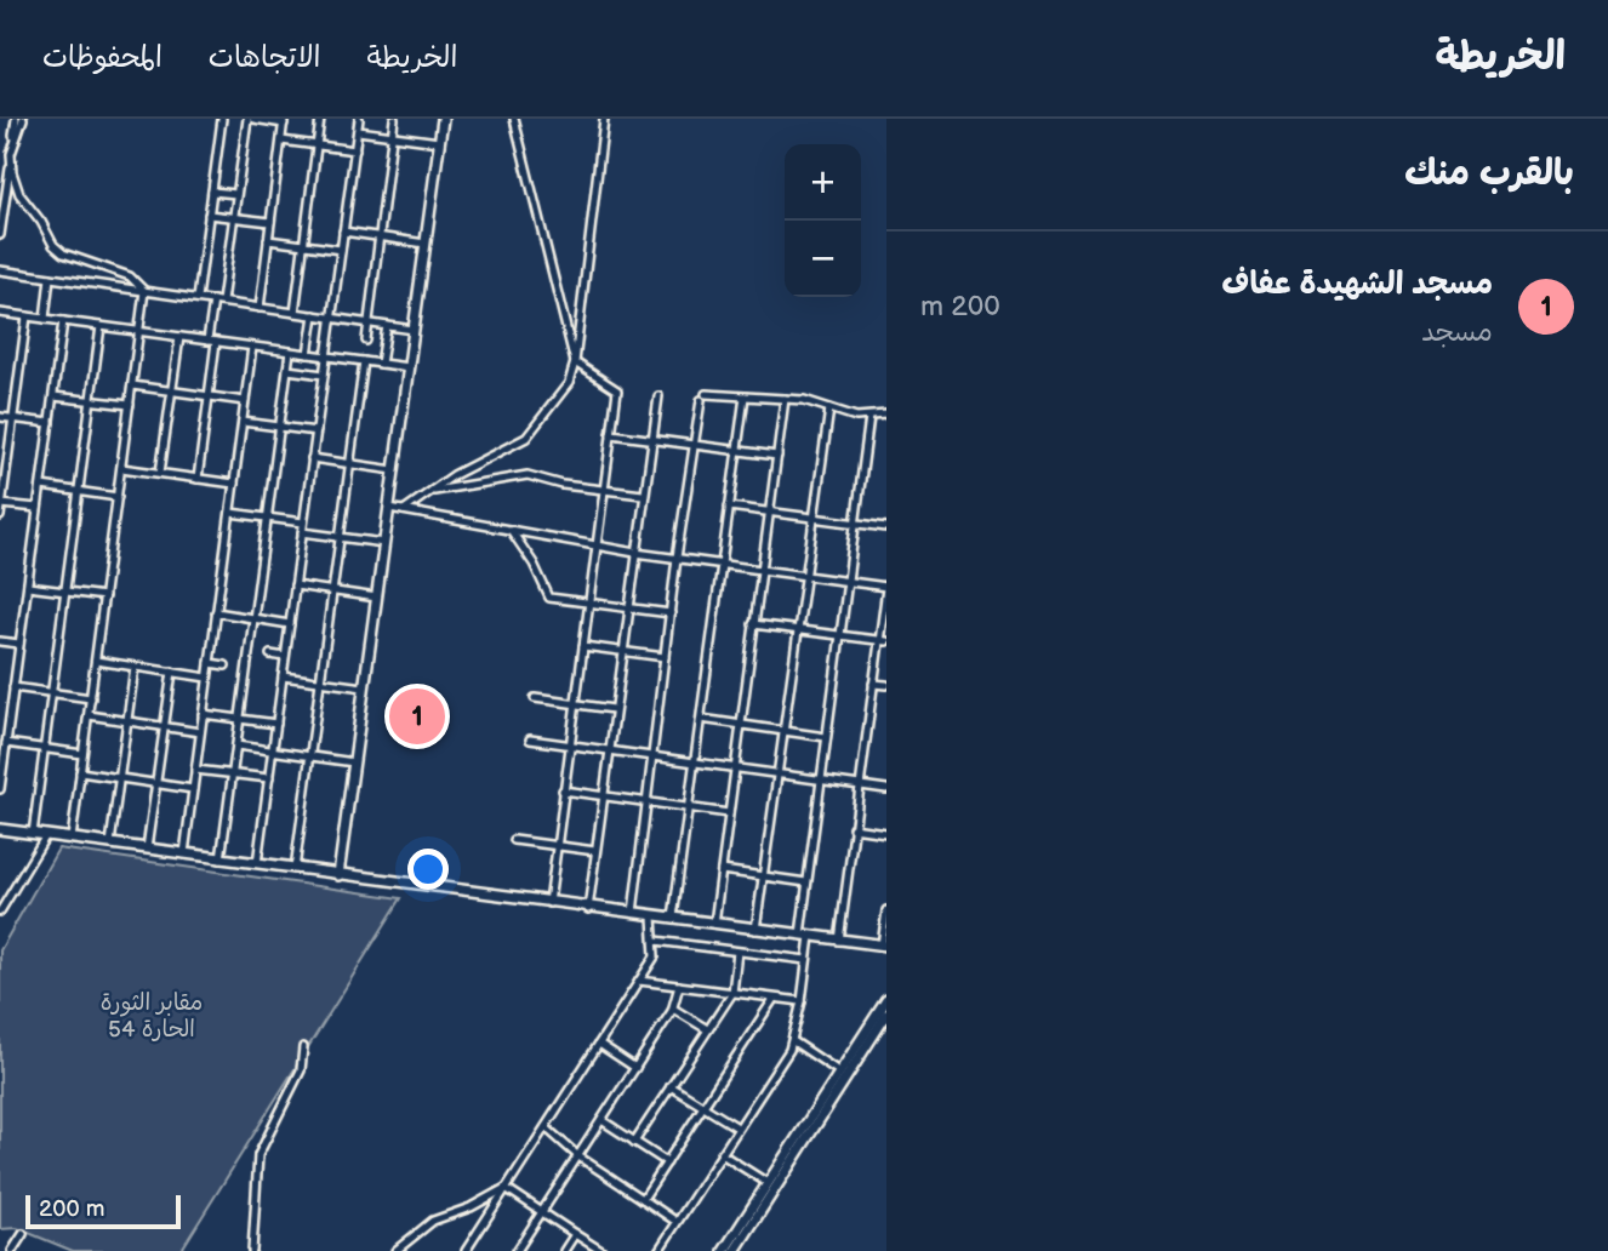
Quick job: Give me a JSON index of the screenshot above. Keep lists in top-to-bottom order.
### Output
{
  "parks": ["مقابر الثورة الحارة 54"],
  "scale_bar": "200 m",
  "page": {
    "header": "الخريطة",
    "nav": ["الخريطة", "الاتجاهات", "المحفوظات"],
    "heading": "بالقرب منك",
    "map_buttons": ["+", "−"],
    "list": [
      {
        "mark": "1",
        "name": "مسجد الشهيدة عفاف",
        "note": "مسجد",
        "value": "200 m"
      }
    ],
    "pins": "1",
    "scale": "200 m"
  }
}
